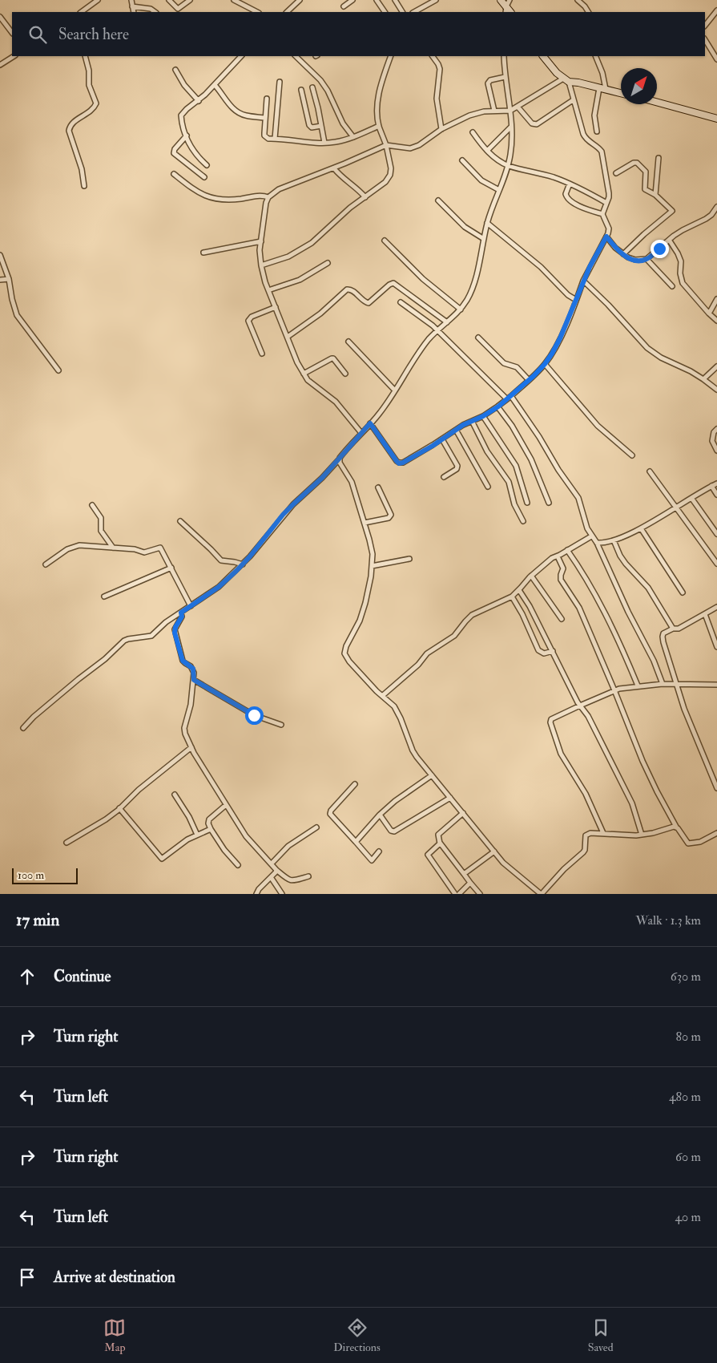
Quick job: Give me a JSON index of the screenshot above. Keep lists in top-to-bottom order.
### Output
{
  "scale_bar": "100 m",
  "north": "top right",
  "page": {
    "search": "Search here",
    "scale": "100 m",
    "heading": ["17 min", "Walk · 1.3 km"],
    "list": [
      ["Continue", "630 m"],
      ["Turn right", "80 m"],
      ["Turn left", "480 m"],
      ["Turn right", "60 m"],
      ["Turn left", "40 m"],
      "Arrive at destination"
    ],
    "nav": ["Map", "Directions", "Saved"]
  }
}
